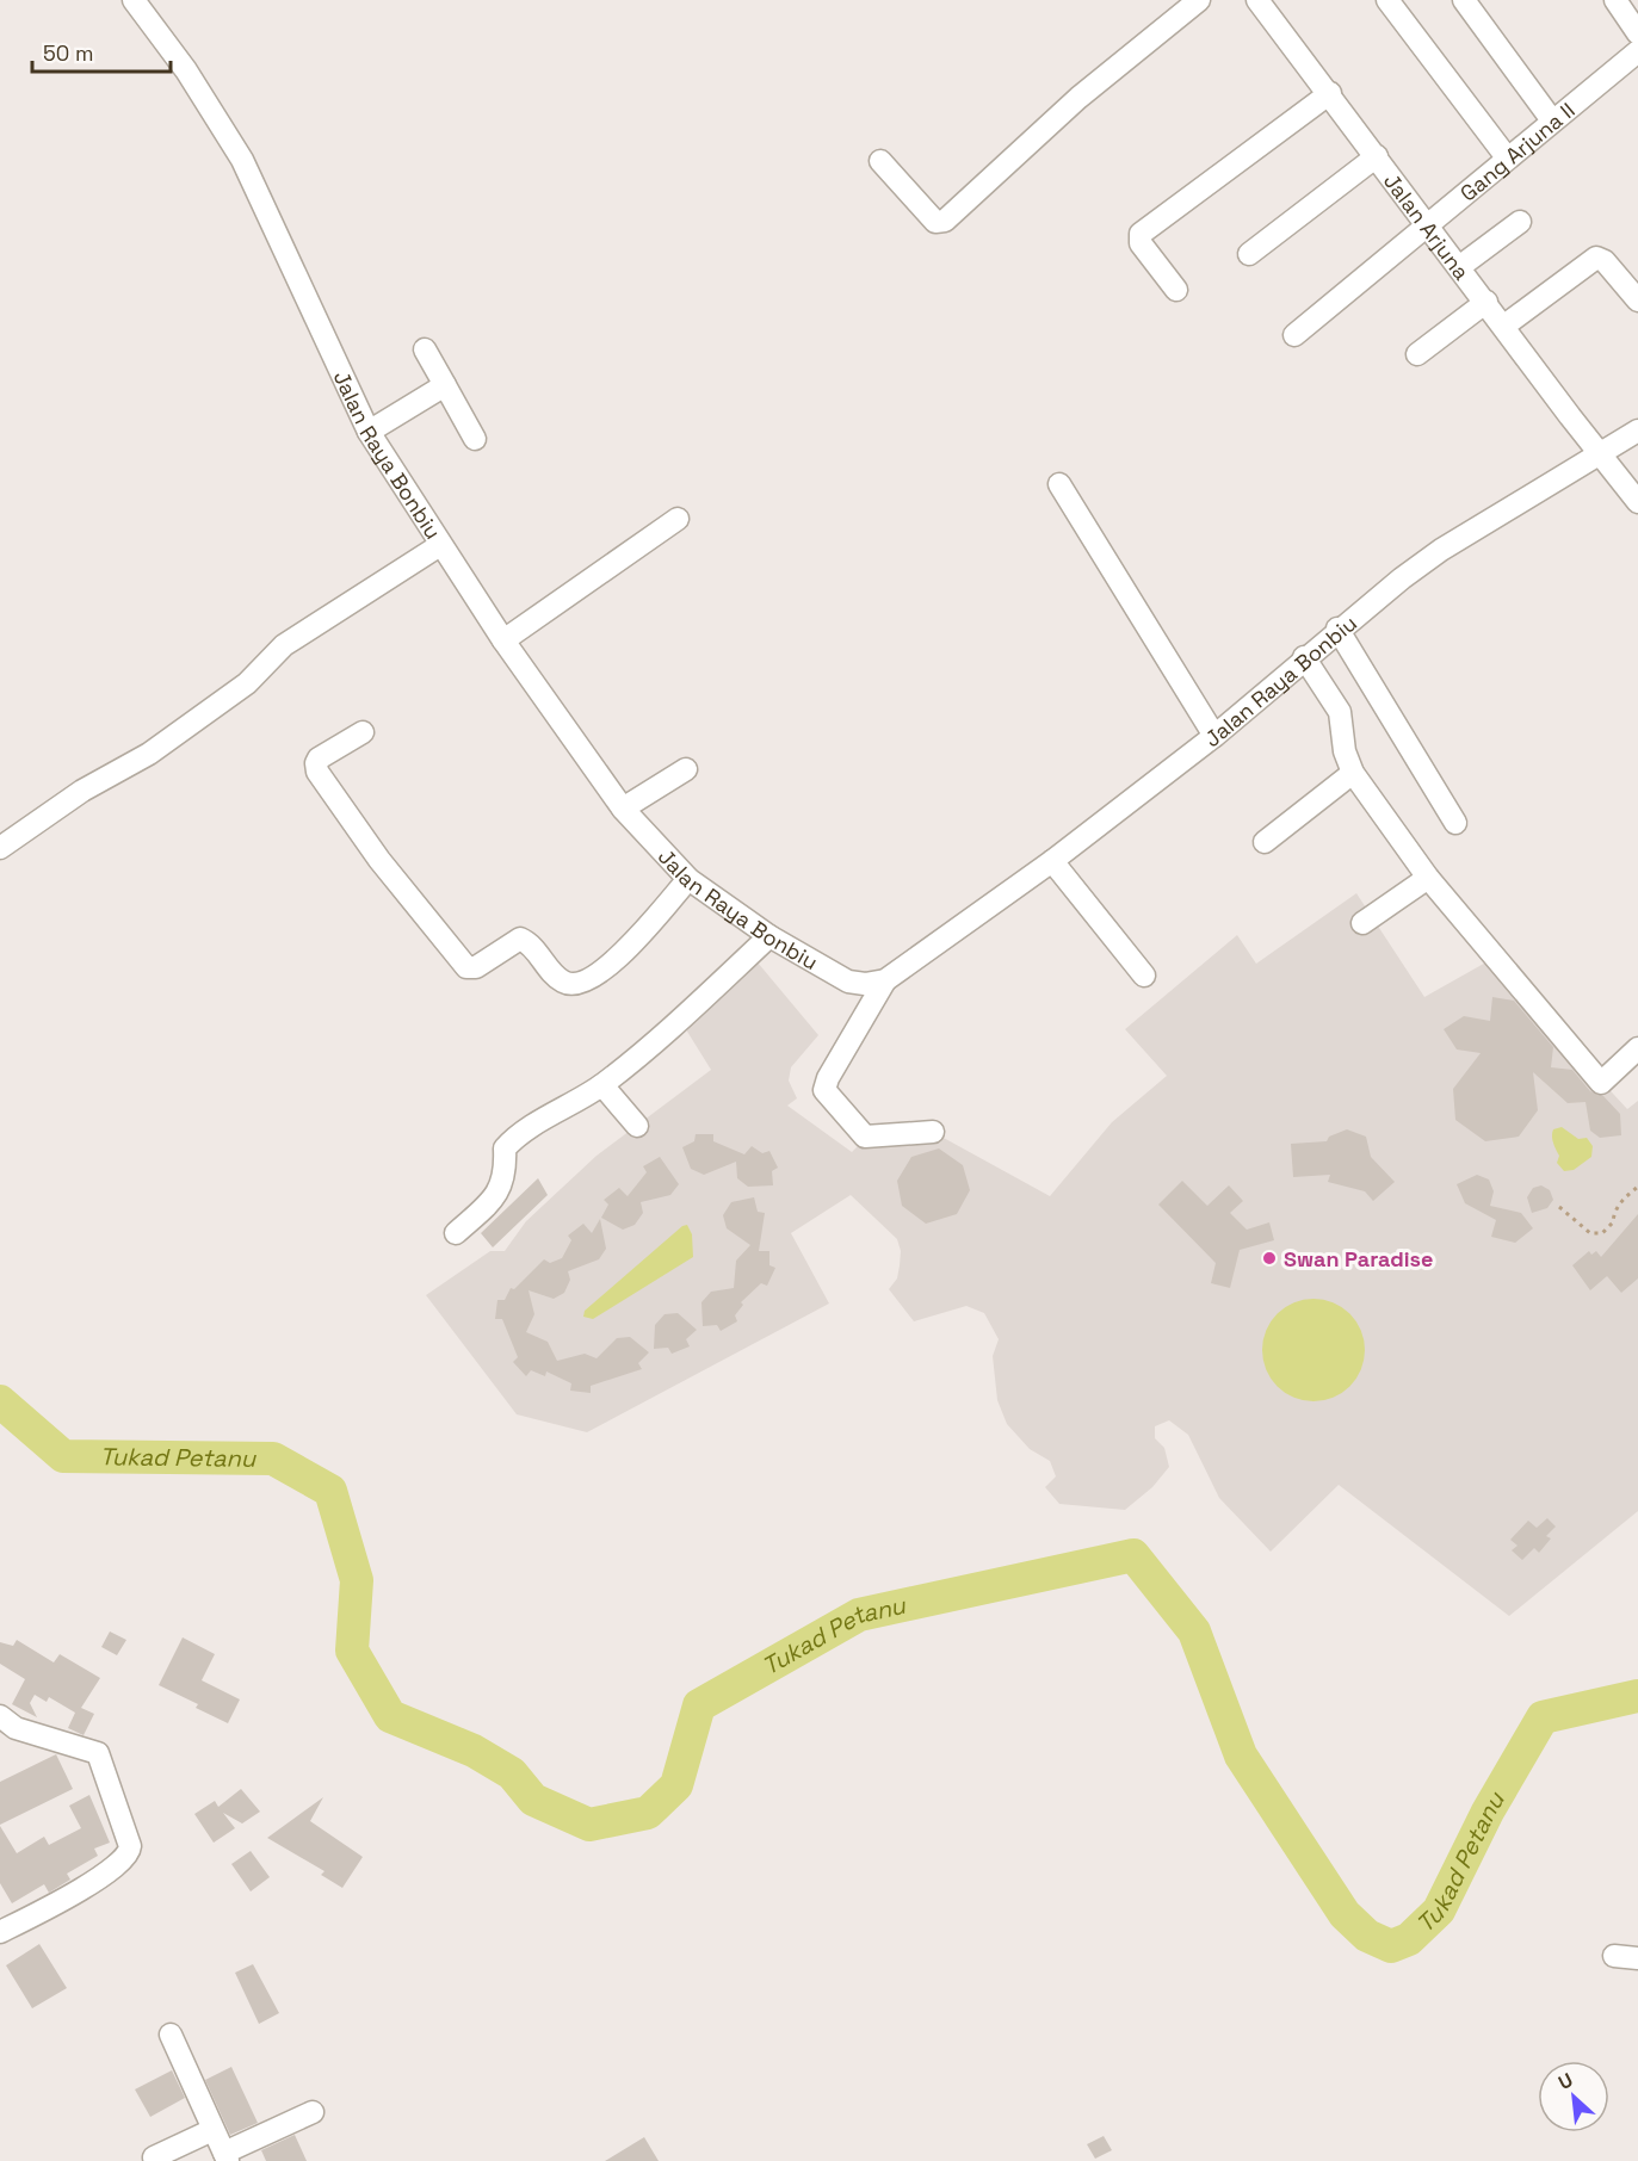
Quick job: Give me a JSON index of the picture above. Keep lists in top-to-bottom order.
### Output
{
  "streets": {
    "street": ["Gang Arjuna II", "Jalan Arjuna", "Jalan Raya Bonbiu"]
  },
  "crossings": [
    ["Gang Arjuna II", "Jalan Arjuna"],
    ["Jalan Arjuna", "Jalan Raya Bonbiu"]
  ],
  "water": ["Tukad Petanu"],
  "places": ["Swan Paradise"],
  "scale_bar": "50 m",
  "north": "top left"
}
